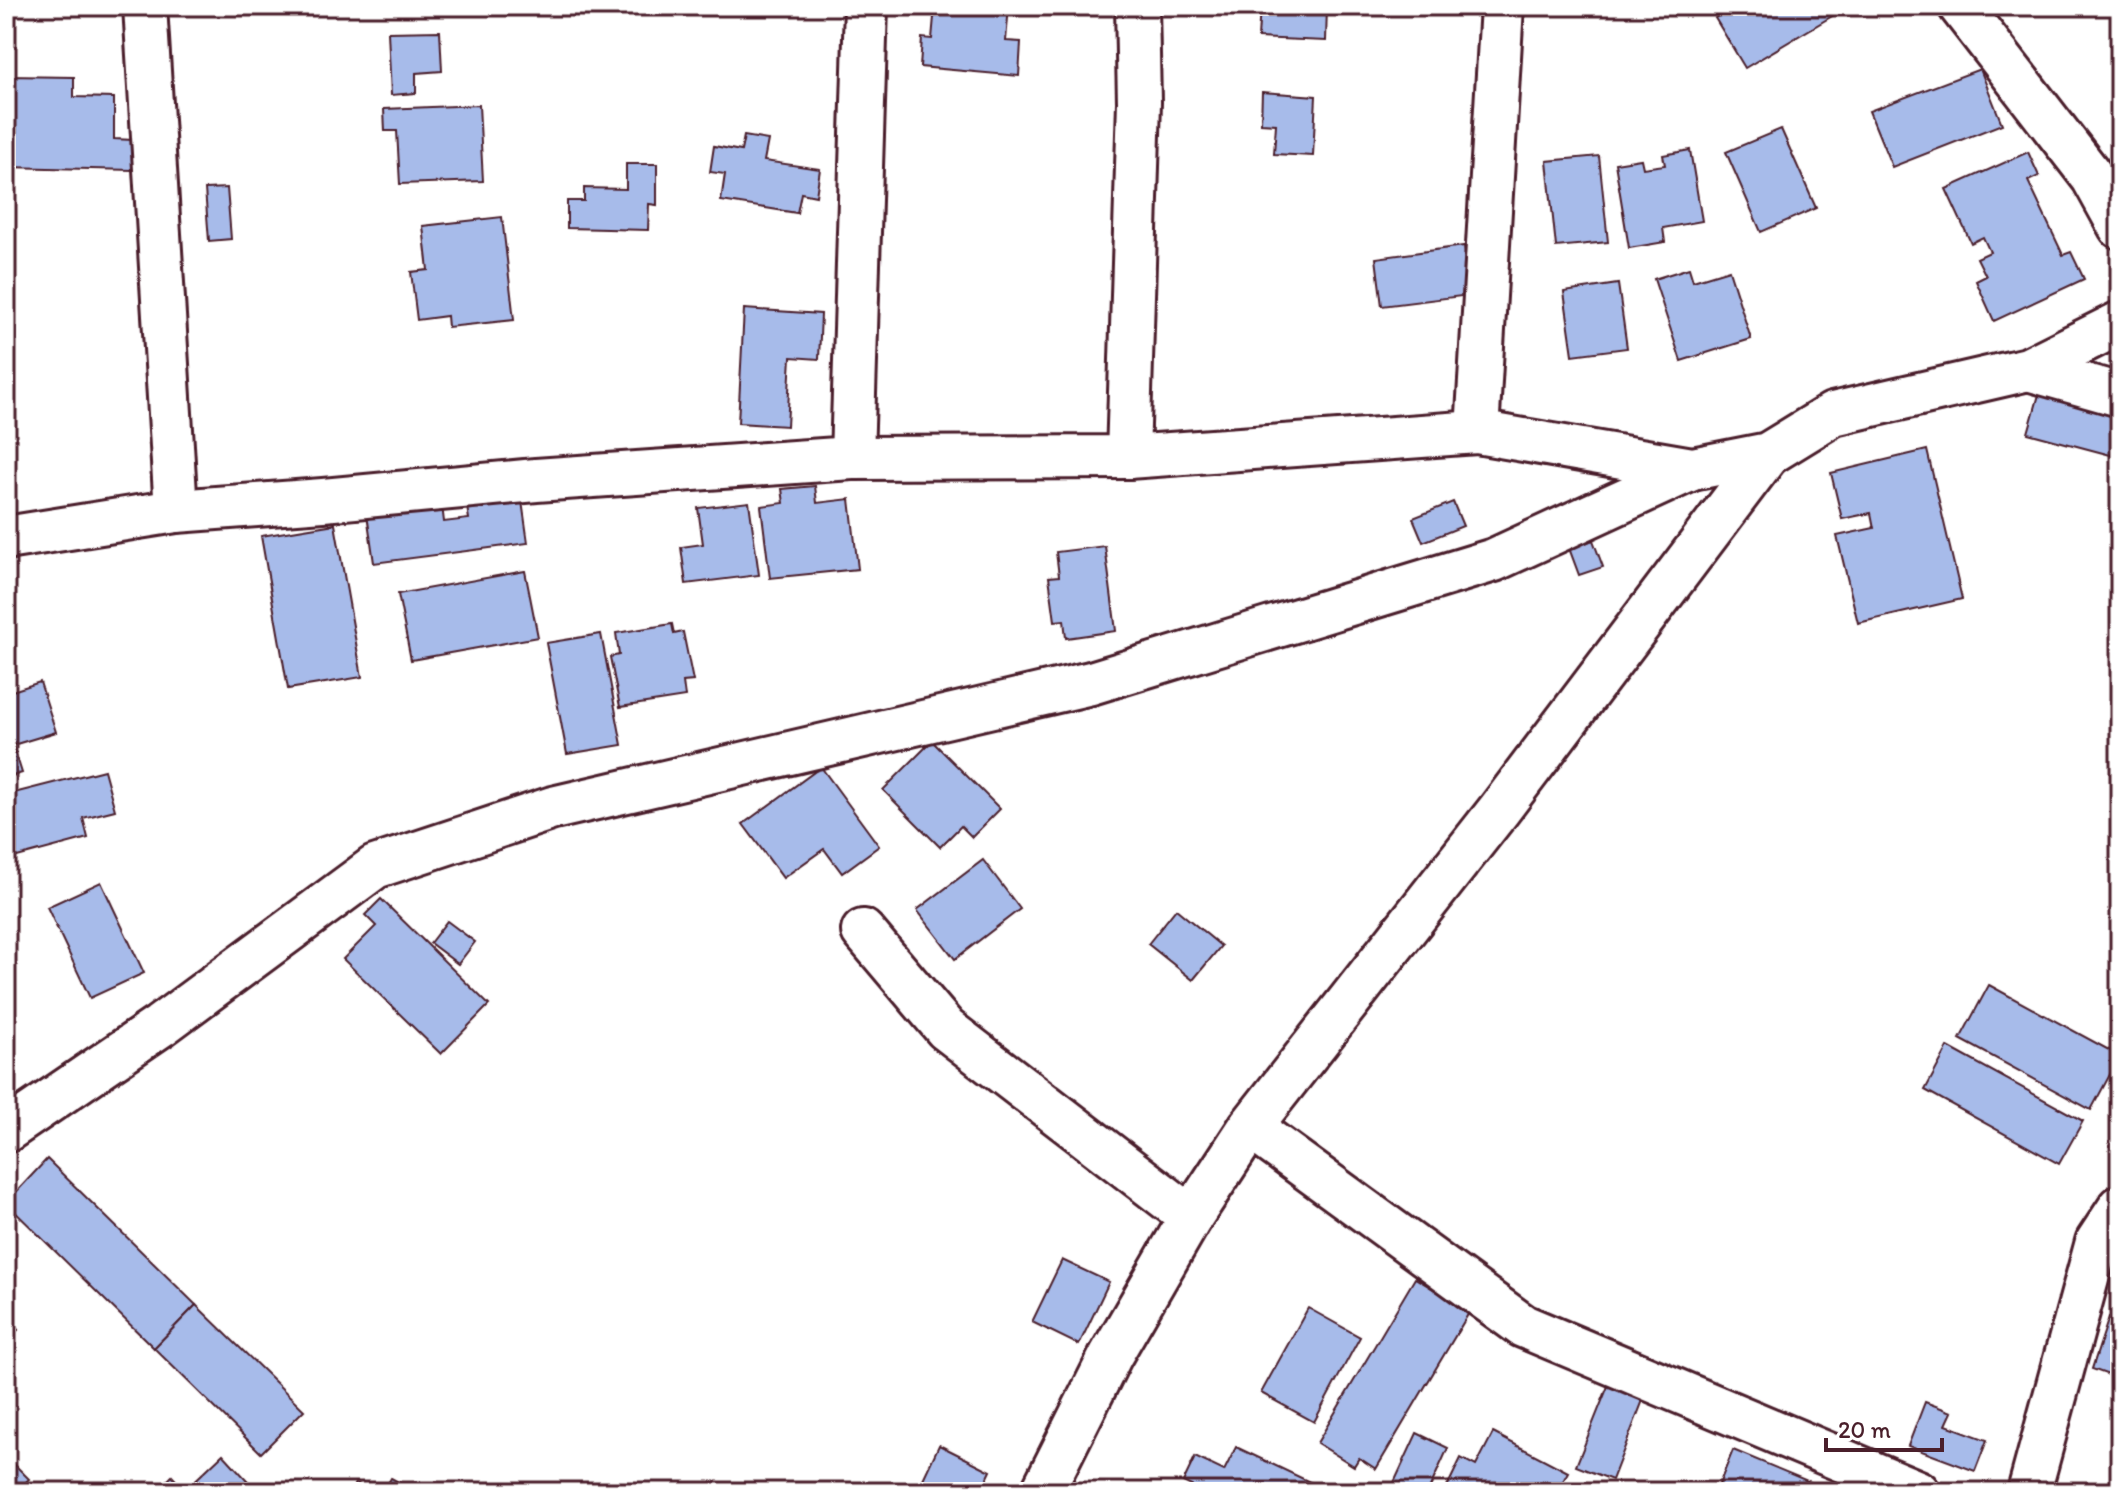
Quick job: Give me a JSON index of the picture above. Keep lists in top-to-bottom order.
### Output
{
  "scale_bar": "20 m"
}
